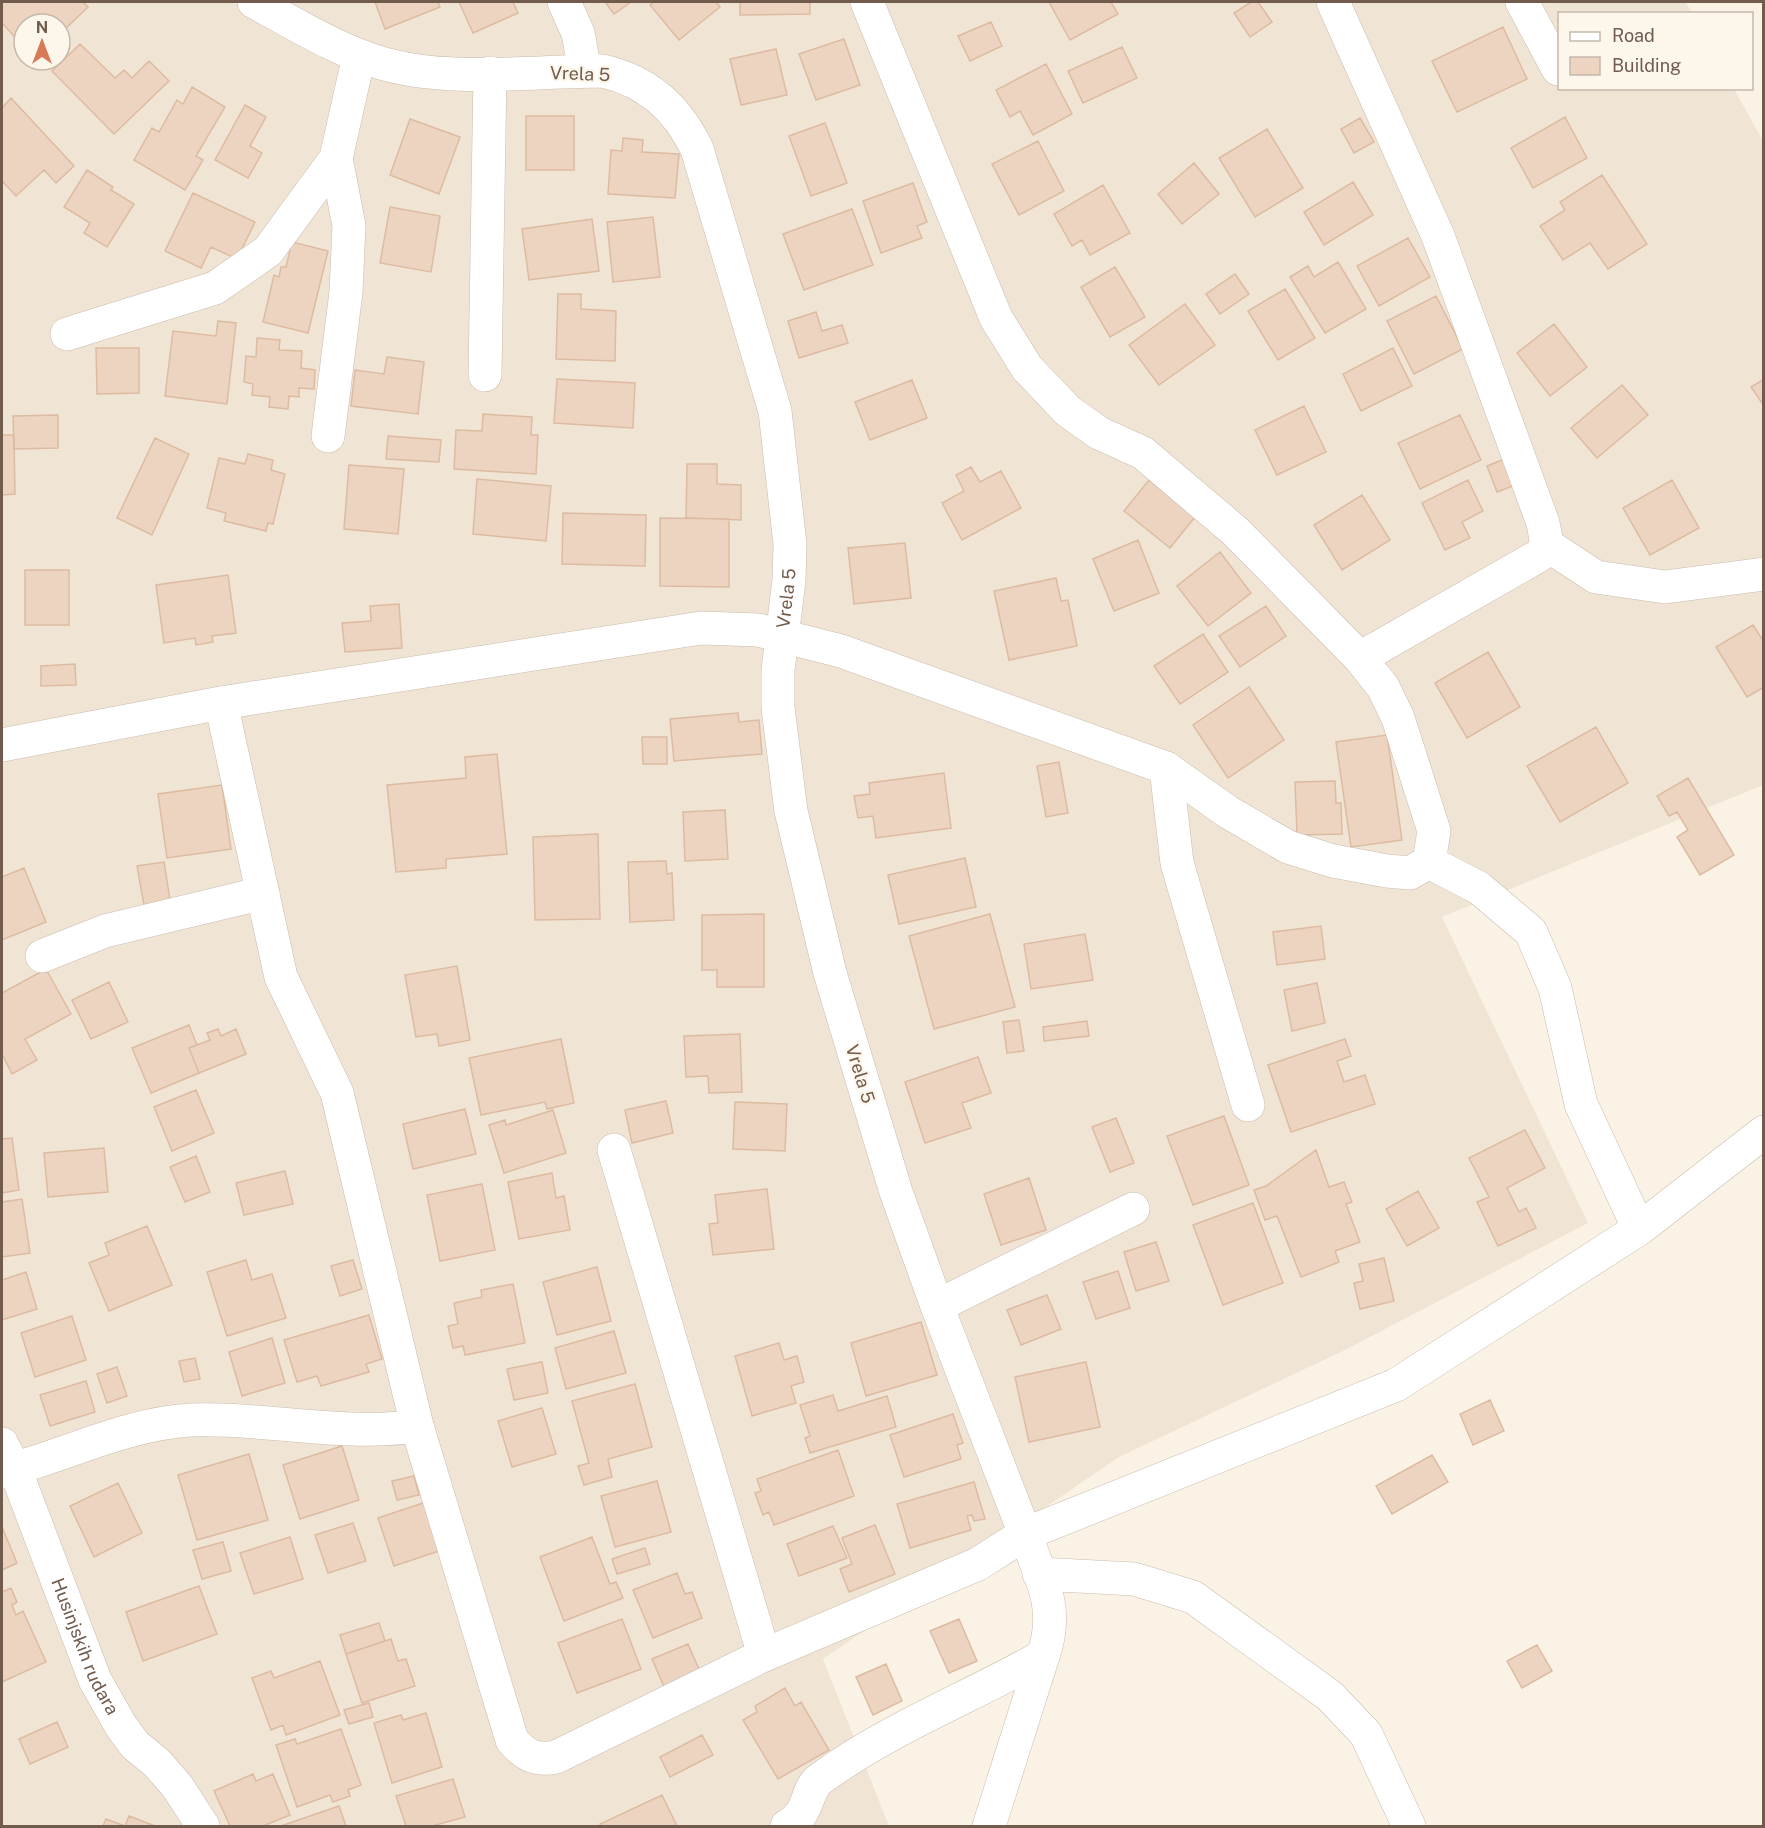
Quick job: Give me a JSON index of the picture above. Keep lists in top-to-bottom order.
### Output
{
  "streets": {
    "street": ["Vrela 5", "Husinjskih rudara"]
  },
  "legend": ["Road", "Building"],
  "north": "top"
}
